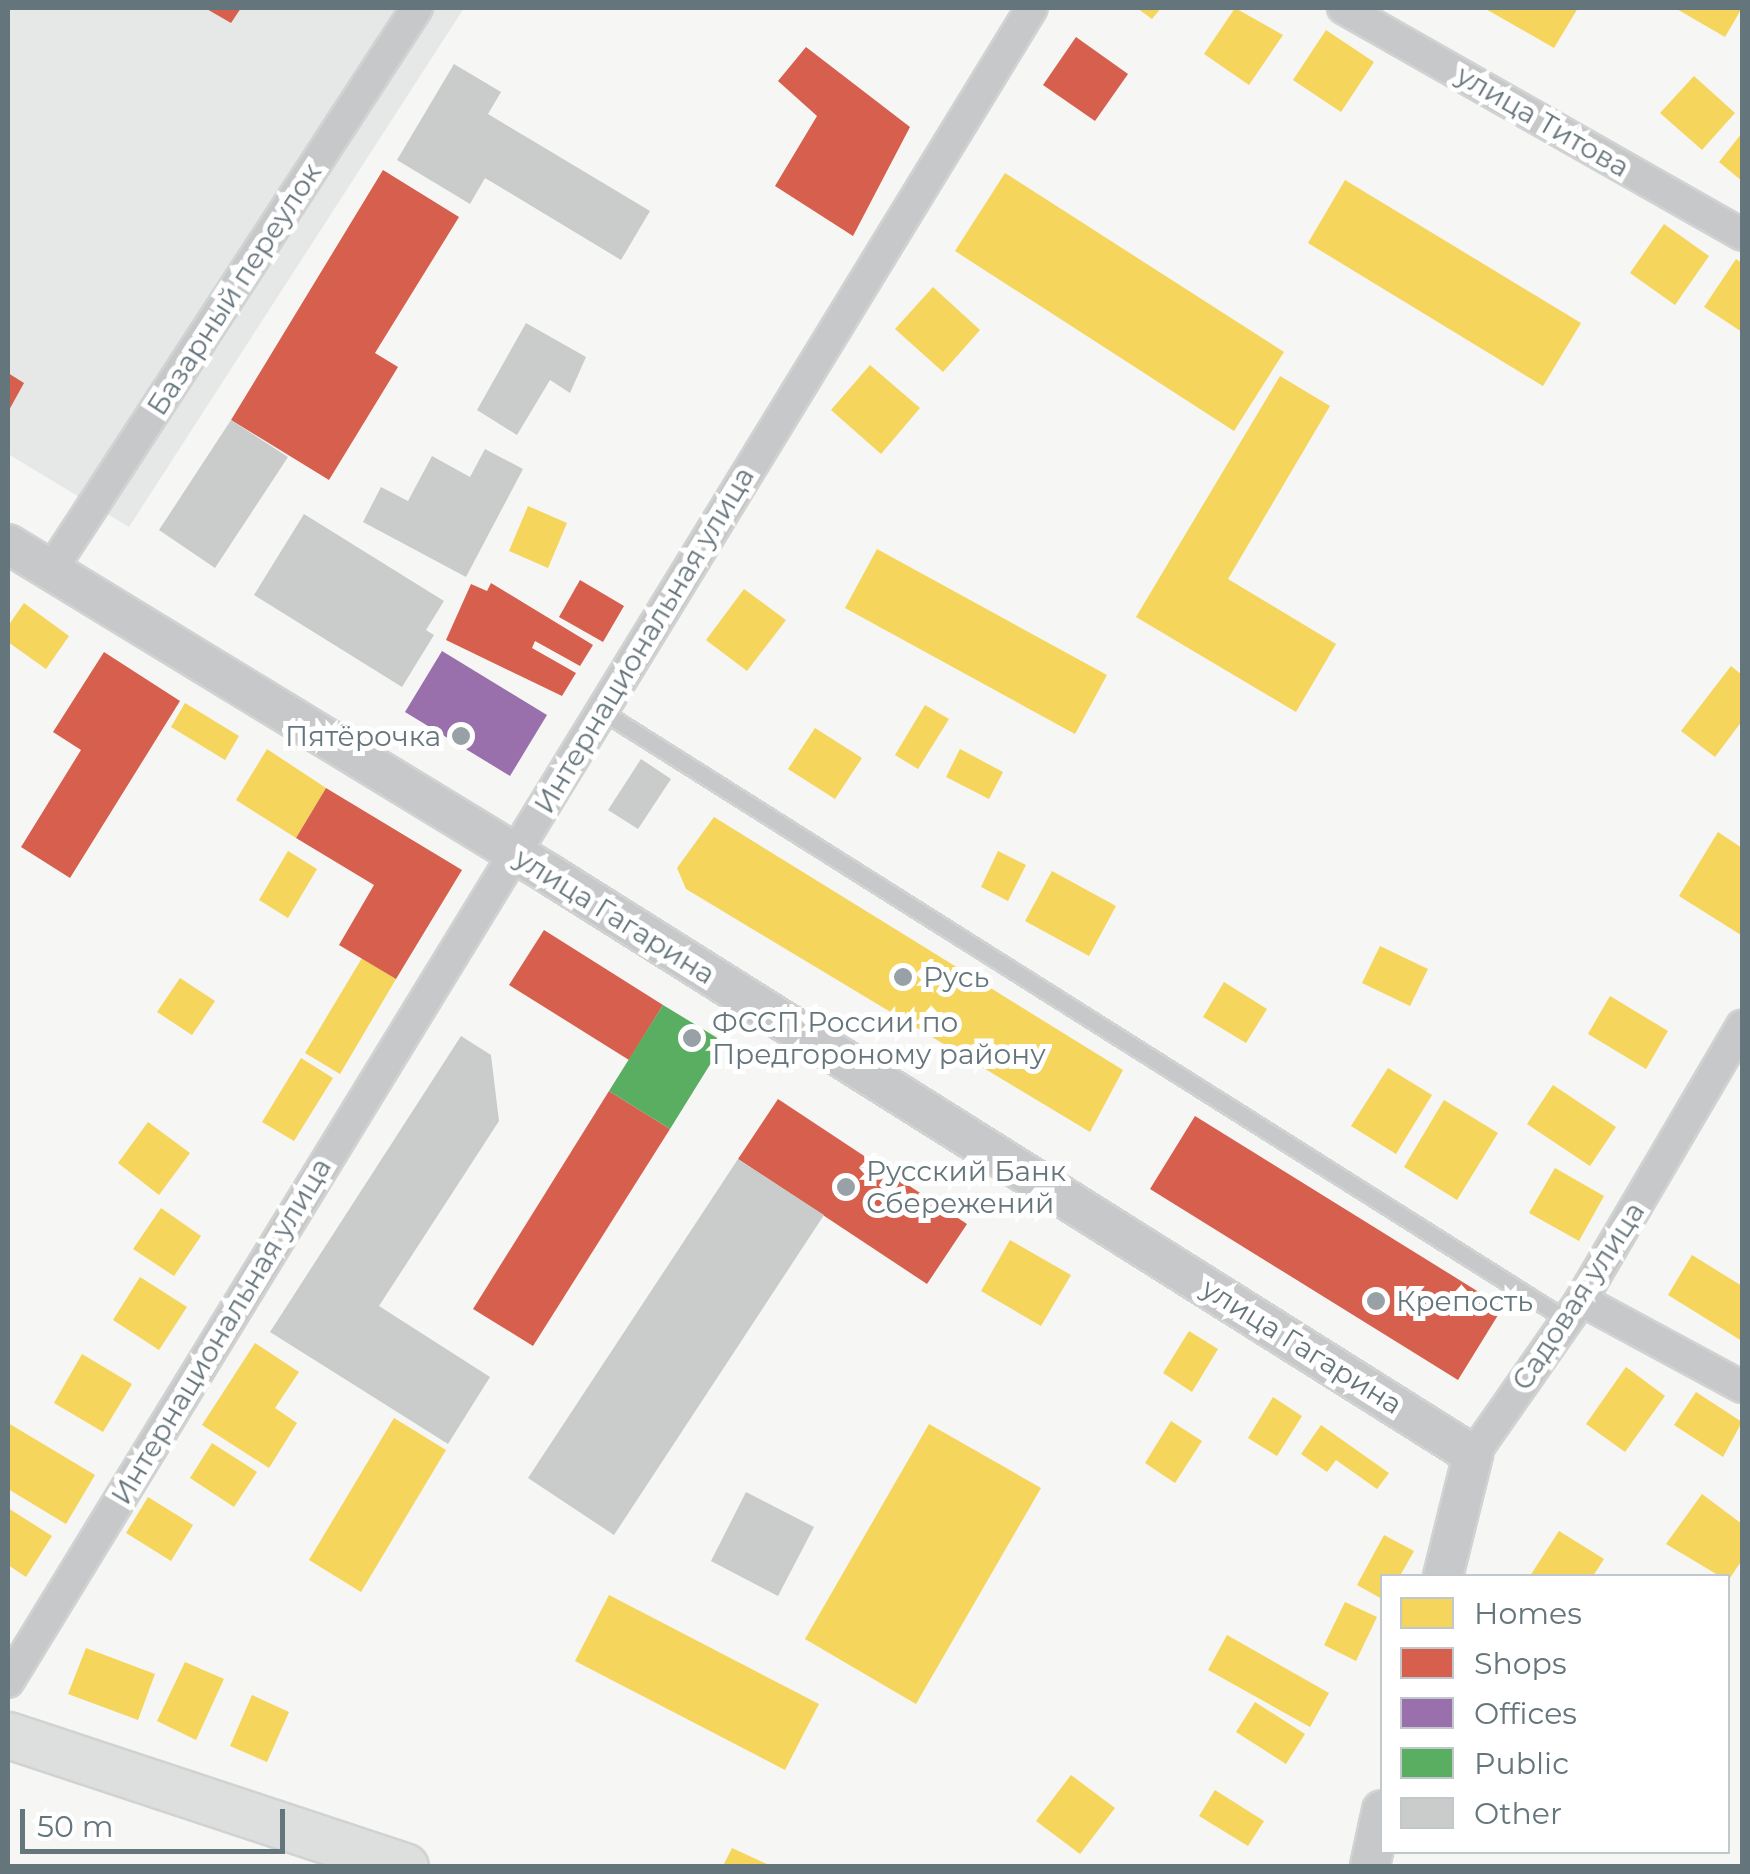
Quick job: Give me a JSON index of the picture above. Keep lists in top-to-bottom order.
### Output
{
  "streets": {
    "street": [
      "улица Титова",
      "Базарный переулок",
      "Интернациональная улица",
      "улица Гагарина",
      "Садовая улица"
    ]
  },
  "crossings": [
    ["Базарный переулок", "улица Гагарина"],
    ["Интернациональная улица", "улица Гагарина"],
    ["улица Гагарина", "Садовая улица"]
  ],
  "places": [
    "Пятёрочка",
    "Русь",
    "ФССП России по Предгороному району",
    "Русский Банк Сбережений",
    "Крепость"
  ],
  "legend": [
    "Homes",
    "Shops",
    "Offices",
    "Public",
    "Other"
  ],
  "scale_bar": "50 m"
}
